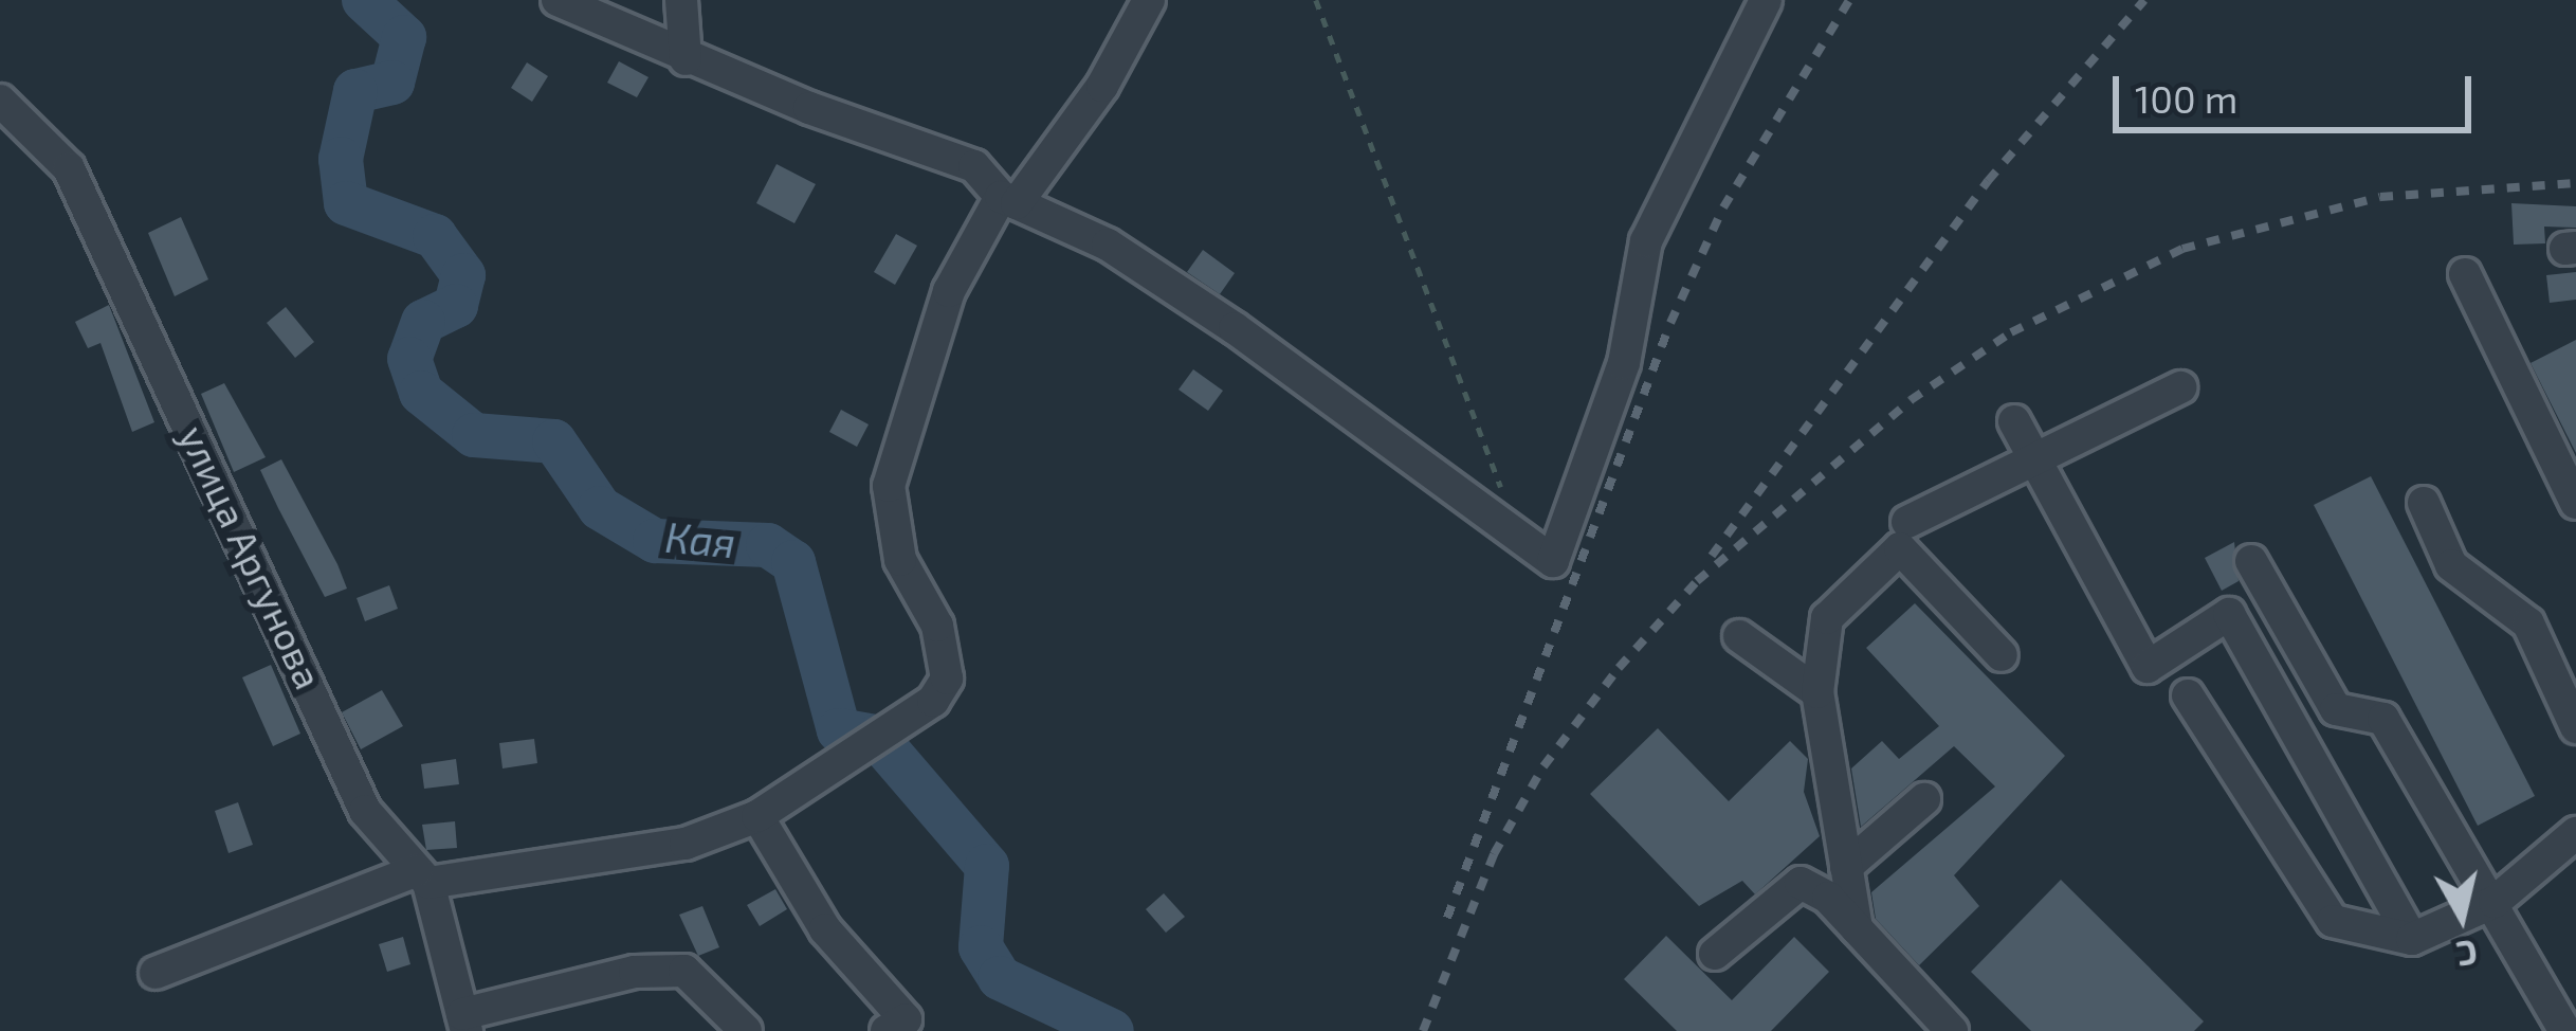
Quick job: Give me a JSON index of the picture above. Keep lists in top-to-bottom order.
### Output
{
  "streets": {
    "street": ["улица Аргунова"]
  },
  "water": ["Кая"],
  "scale_bar": "100 m",
  "north": "bottom"
}
